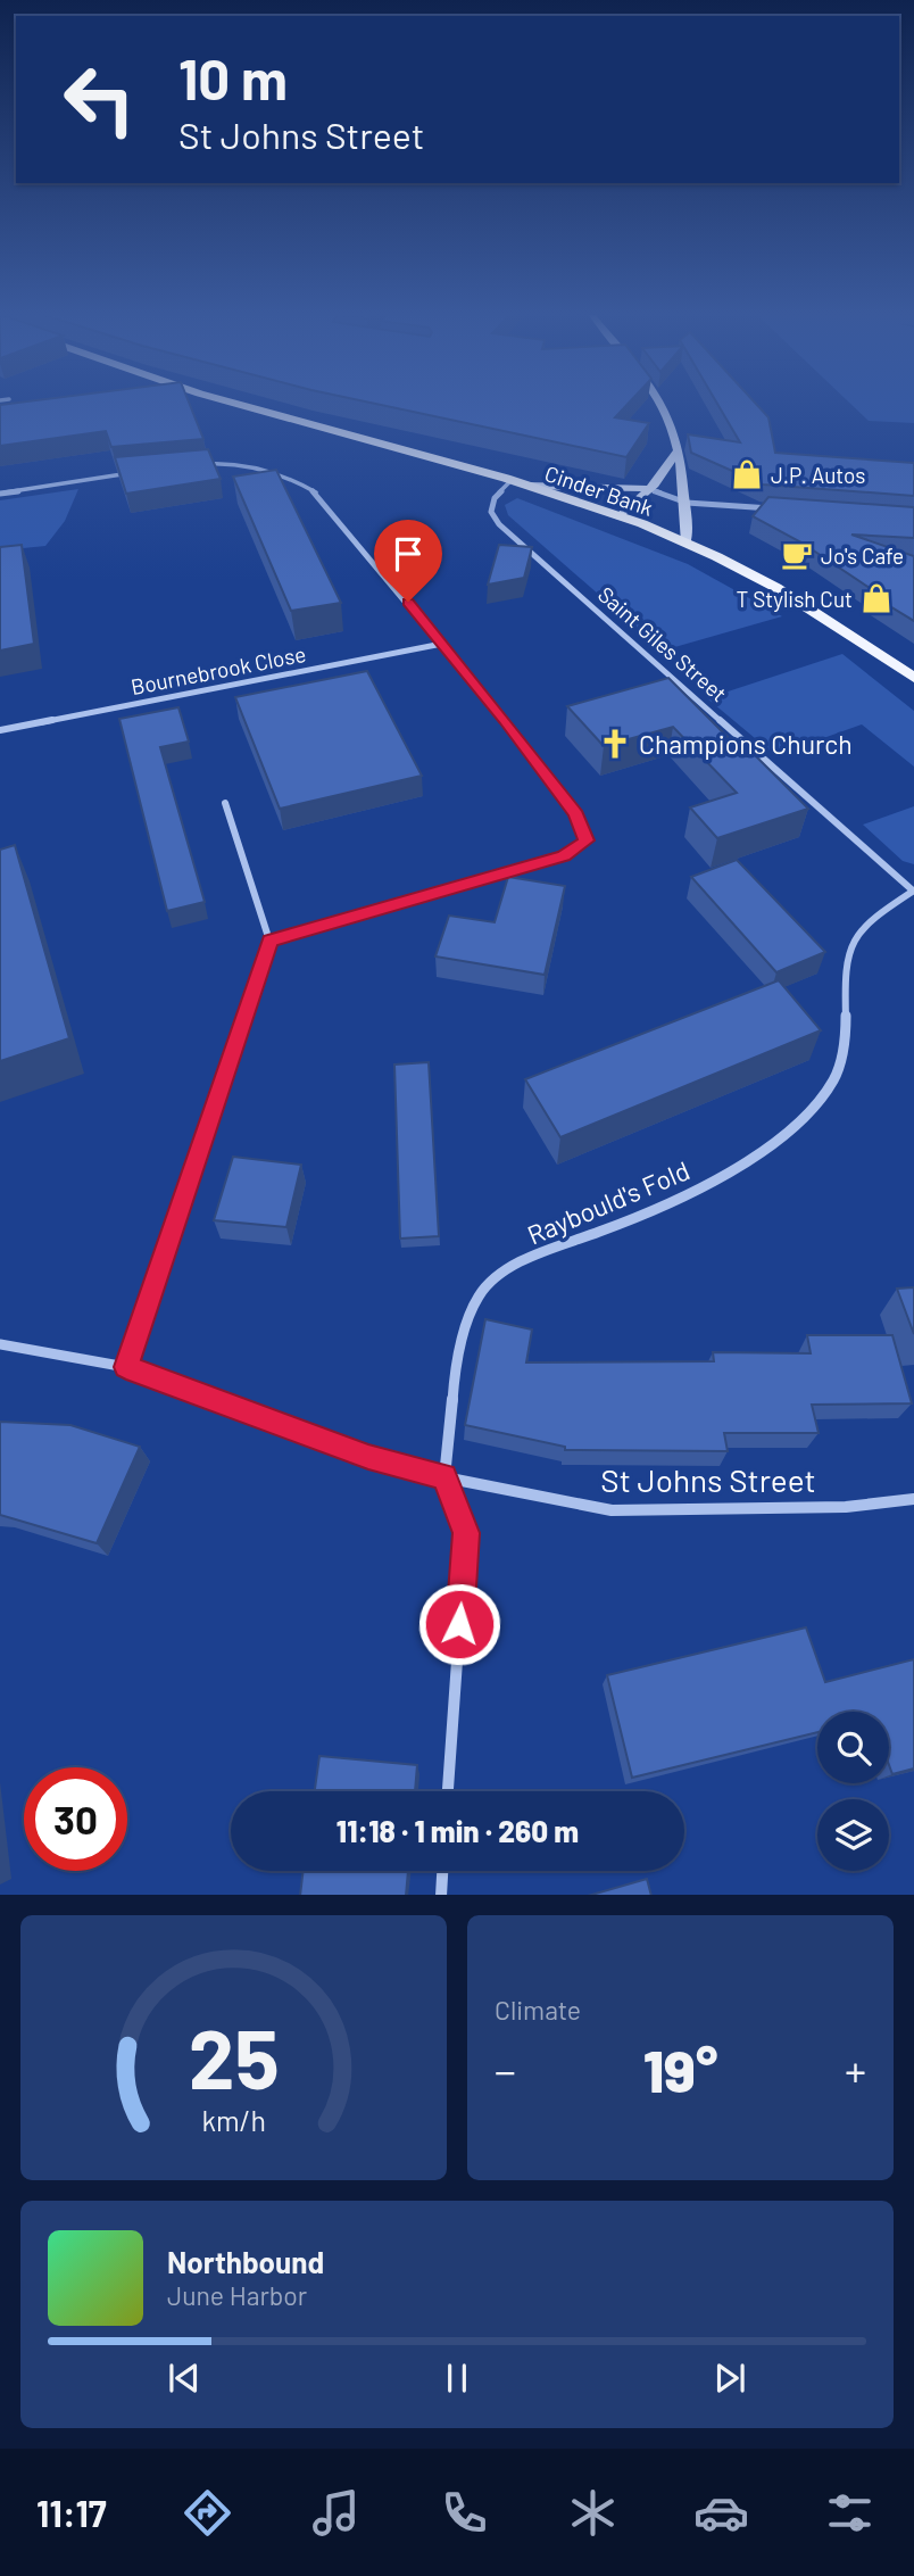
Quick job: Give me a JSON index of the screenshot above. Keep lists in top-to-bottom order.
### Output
{
  "streets": {
    "main road": ["Cinder Bank"],
    "street": [
      "Saint Giles Street",
      "Bournebrook Close",
      "Raybould's Fold",
      "St Johns Street"
    ]
  },
  "crossings": [
    ["Cinder Bank", "Saint Giles Street"],
    ["Saint Giles Street", "Raybould's Fold"],
    ["Raybould's Fold", "St Johns Street"]
  ],
  "places": {
    "shop": ["J.P. Autos", "T Stylish Cut"],
    "cafe": ["Jo's Cafe"],
    "church": ["Champions Church"]
  },
  "page": {
    "turn": ["10 m", "St Johns Street"],
    "limit": "30",
    "trip": "11:18 · 1 min · 260 m",
    "tile": "Climate",
    "heat": ["−", "19°", "+"],
    "song": ["Northbound", "June Harbor"],
    "tabs": "11:17",
    "gauge": ["25", "km/h"]
  }
}
